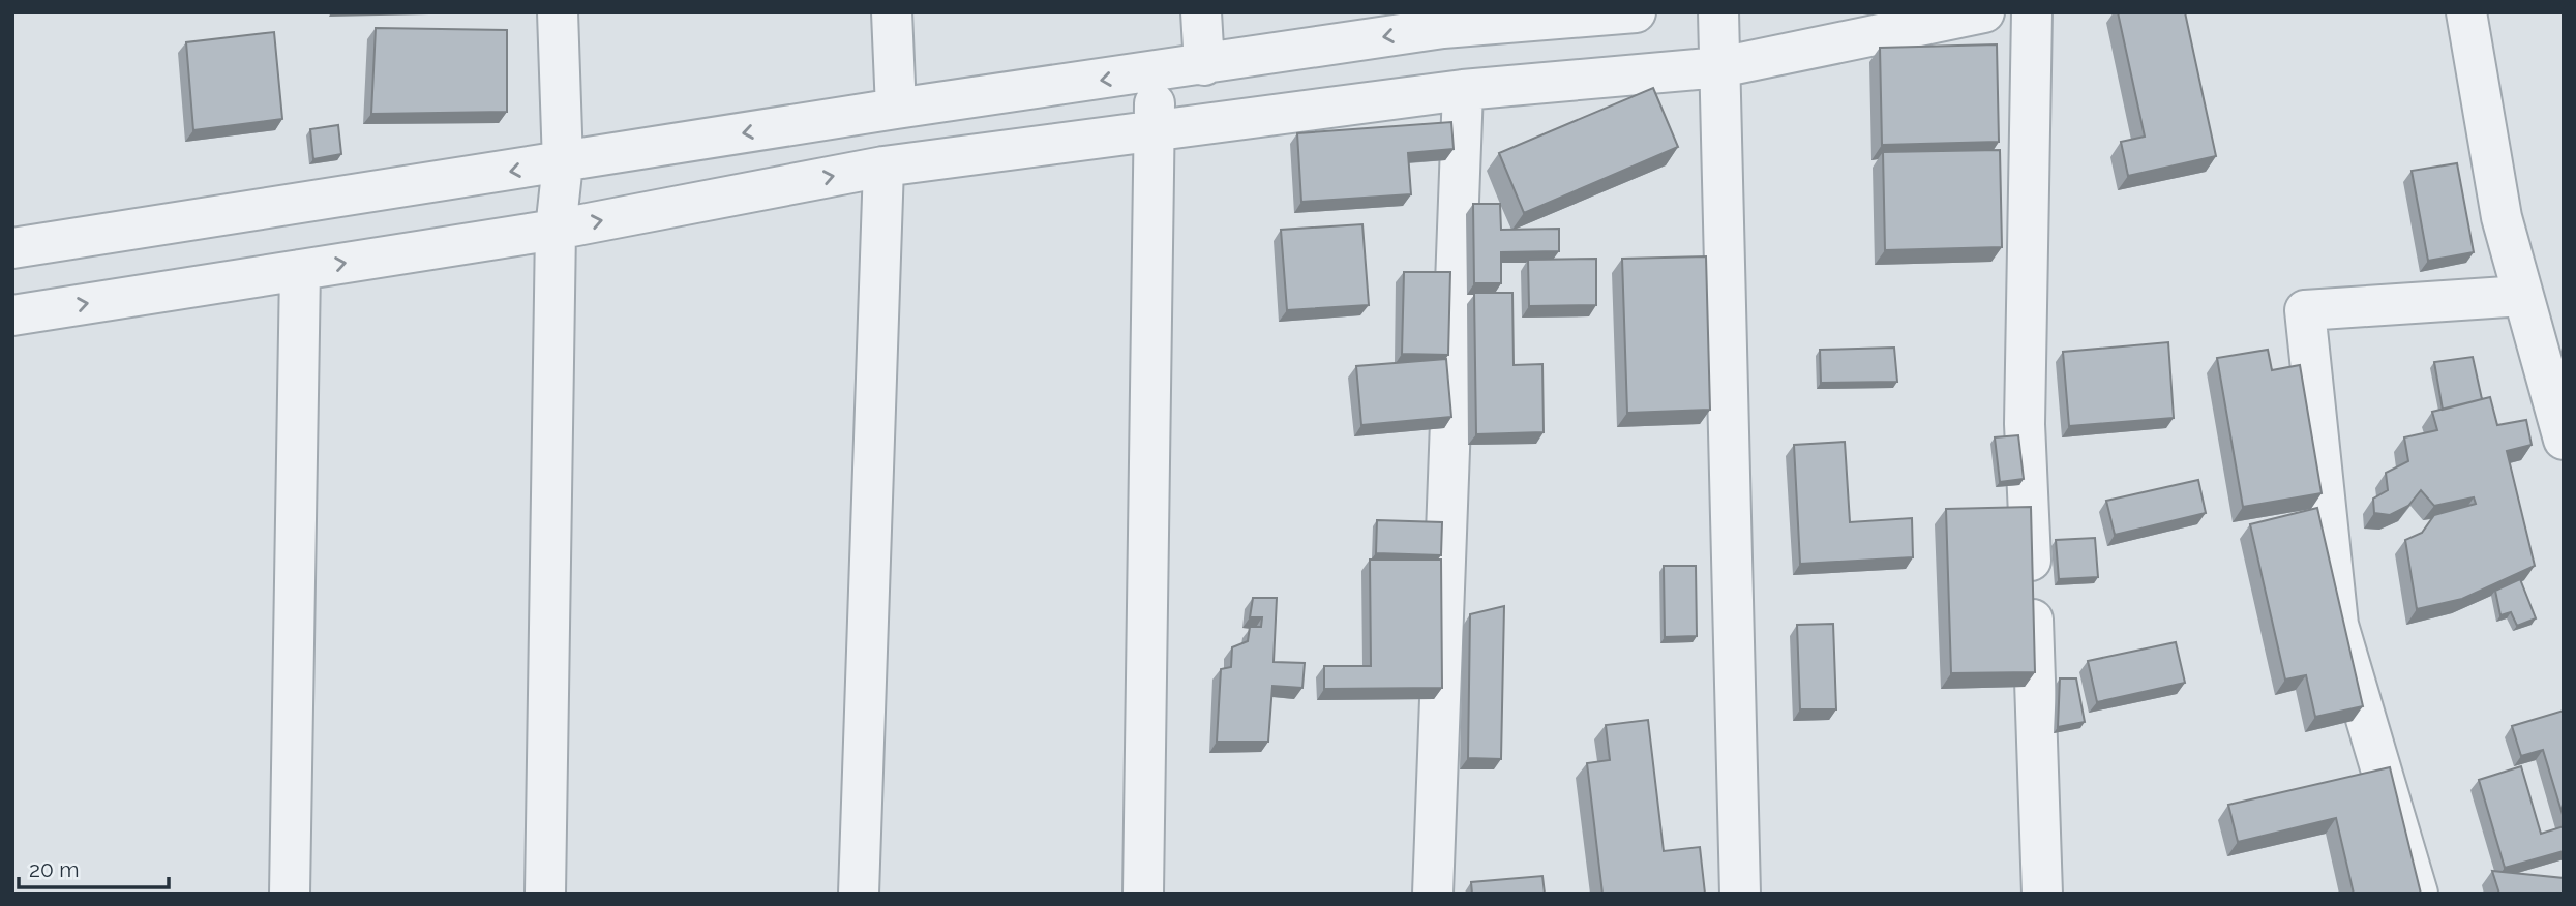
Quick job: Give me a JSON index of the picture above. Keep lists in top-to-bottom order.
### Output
{
  "scale_bar": "20 m"
}
